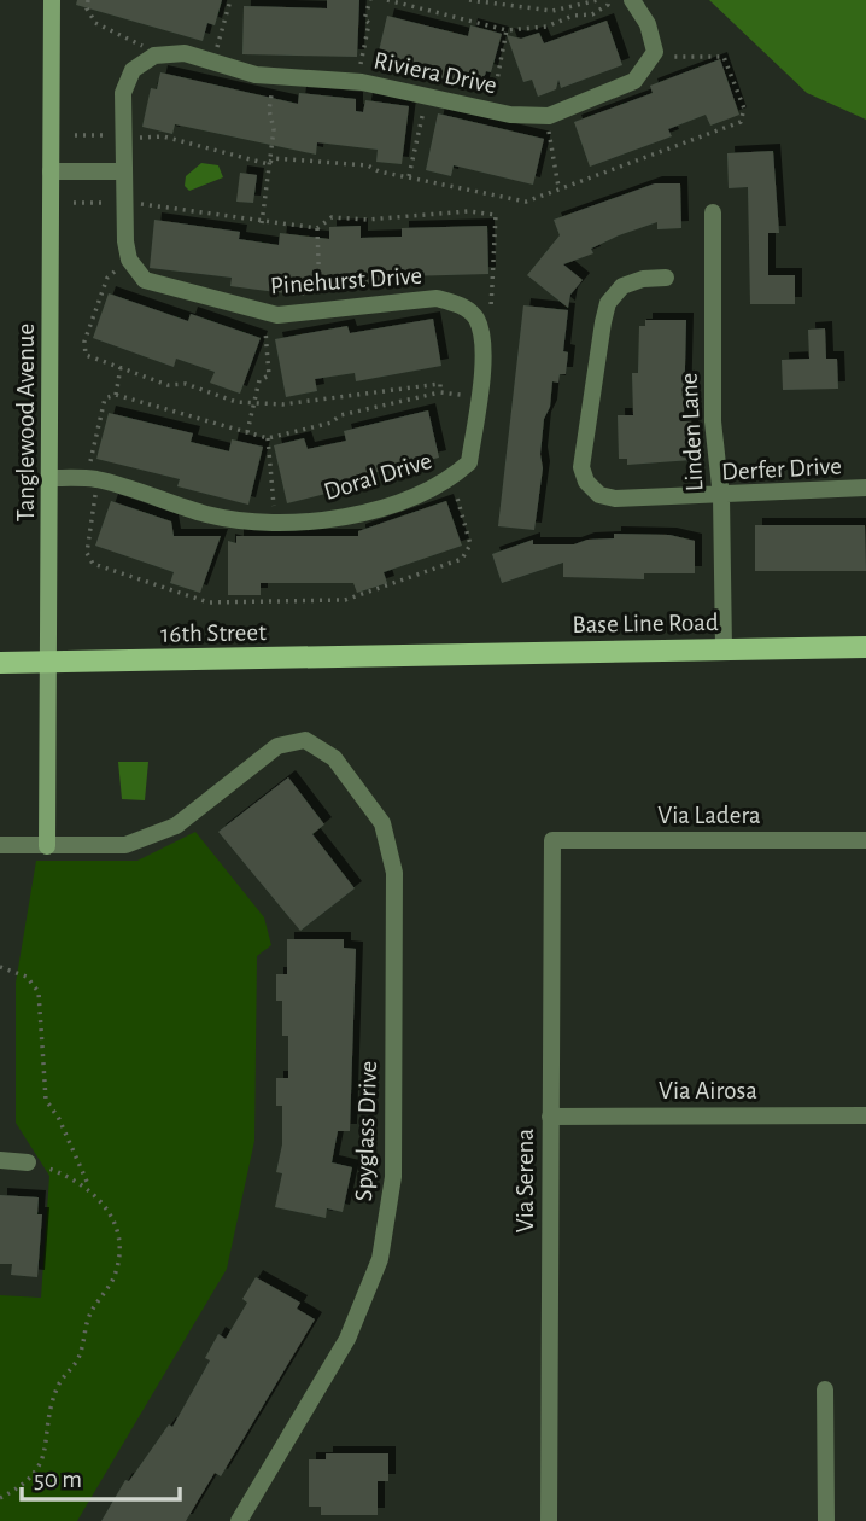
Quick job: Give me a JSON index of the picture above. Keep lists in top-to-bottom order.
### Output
{
  "streets": {
    "main road": ["Base Line Road", "16th Street"],
    "street": [
      "Riviera Drive",
      "Pinehurst Drive",
      "Tanglewood Avenue",
      "Linden Lane",
      "Derfer Drive",
      "Doral Drive",
      "Via Ladera",
      "Via Airosa",
      "Spyglass Drive",
      "Via Serena"
    ]
  },
  "crossings": [
    ["Pinehurst Drive", "Doral Drive"],
    ["Tanglewood Avenue", "Doral Drive"],
    ["Tanglewood Avenue", "16th Street"],
    ["Tanglewood Avenue", "Spyglass Drive"],
    ["Linden Lane", "Derfer Drive"],
    ["Linden Lane", "Base Line Road"],
    ["Base Line Road", "16th Street"],
    ["Via Ladera", "Via Serena"],
    ["Via Airosa", "Via Serena"]
  ],
  "scale_bar": "50 m"
}
